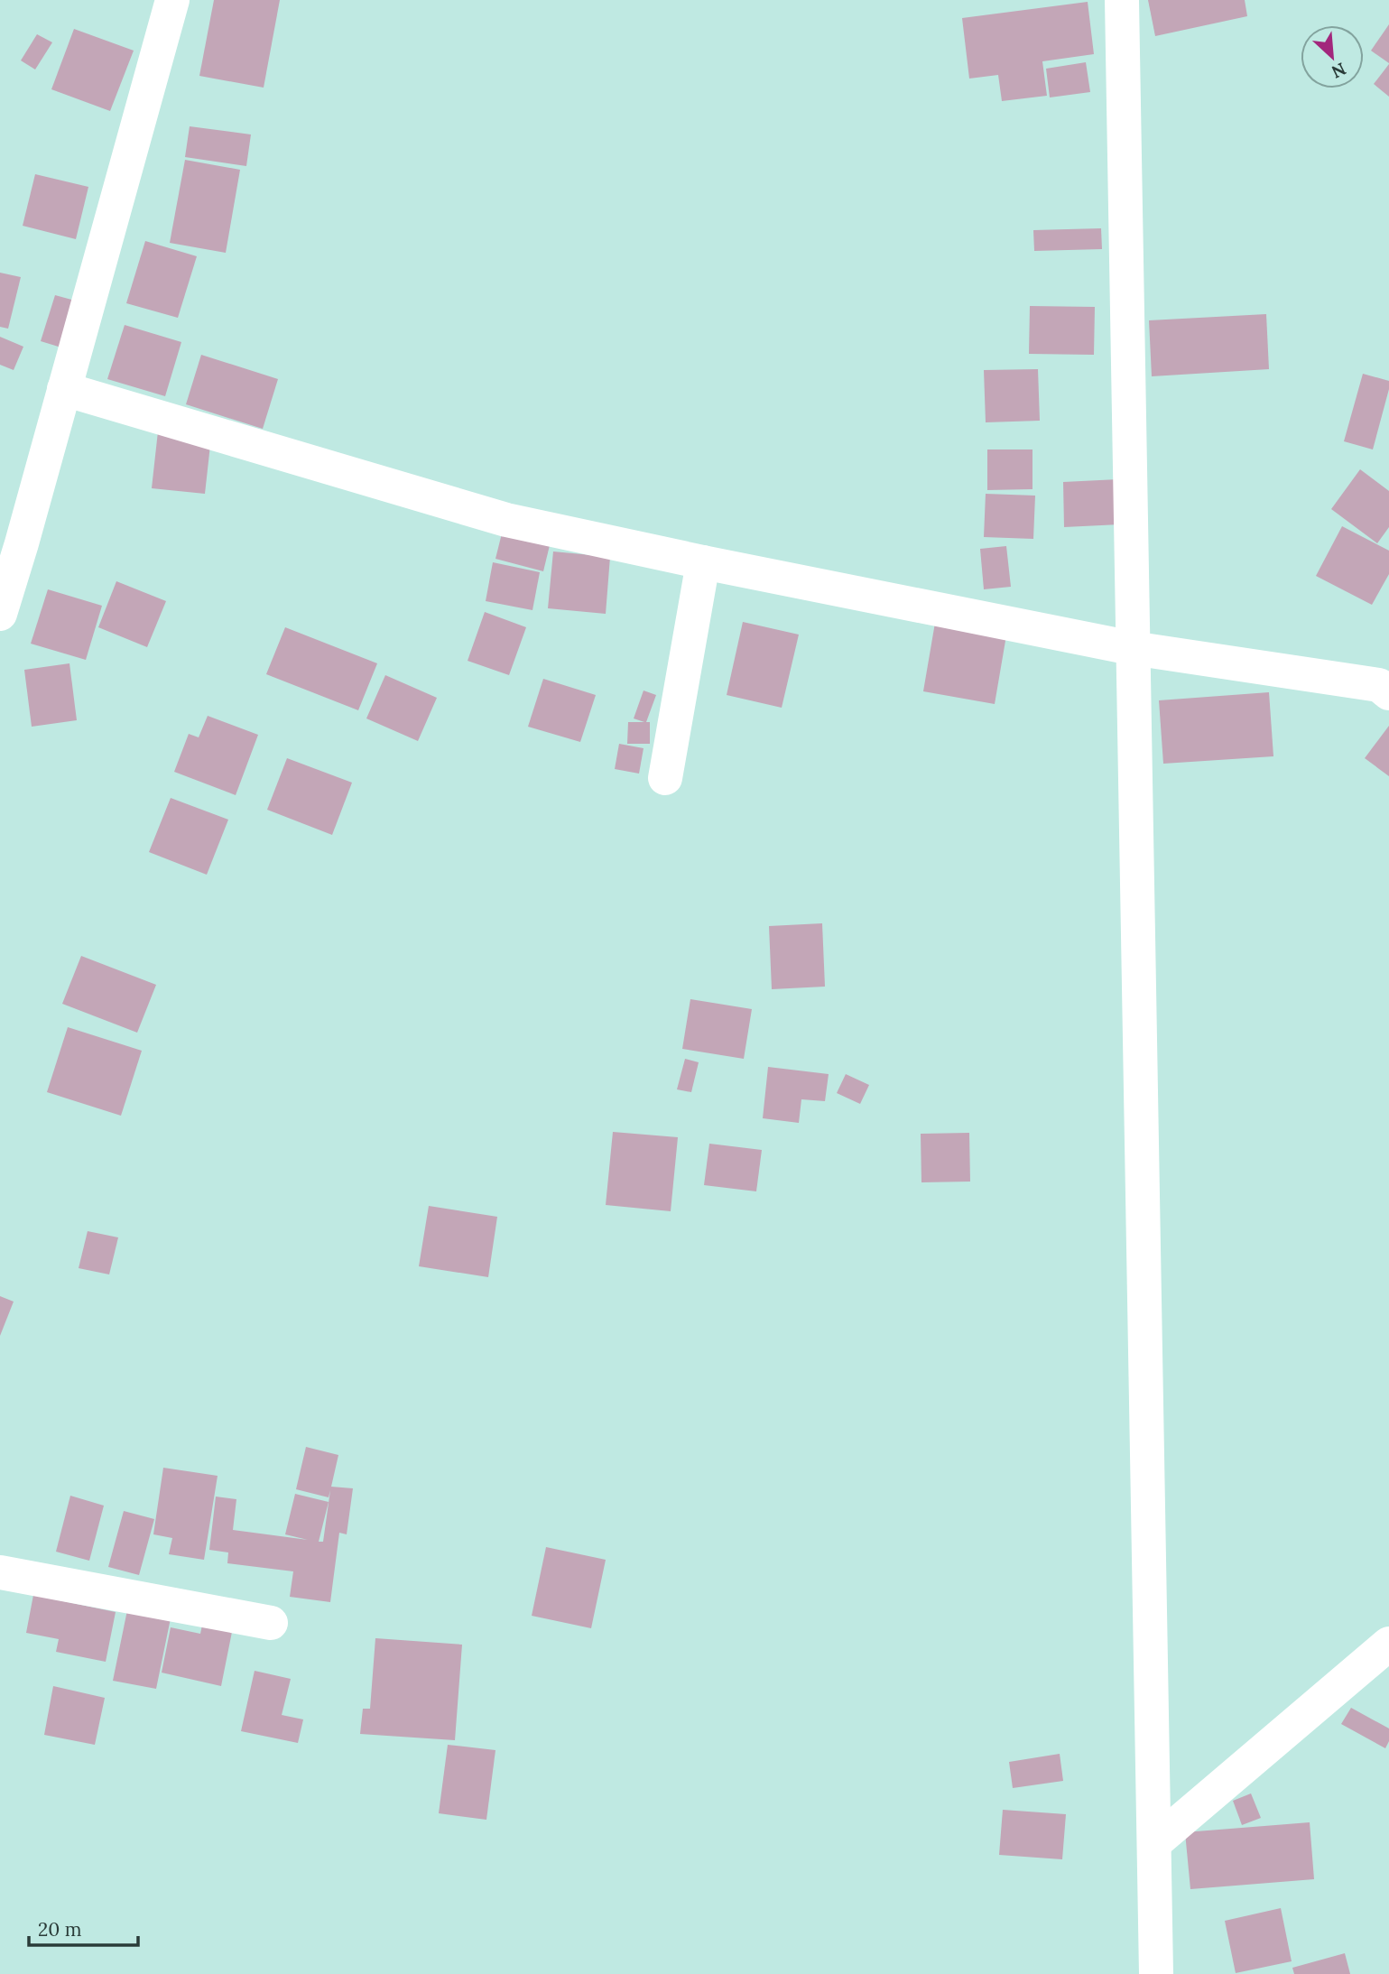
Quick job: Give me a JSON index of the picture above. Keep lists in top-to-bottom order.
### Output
{
  "scale_bar": "20 m",
  "north": "bottom right"
}
